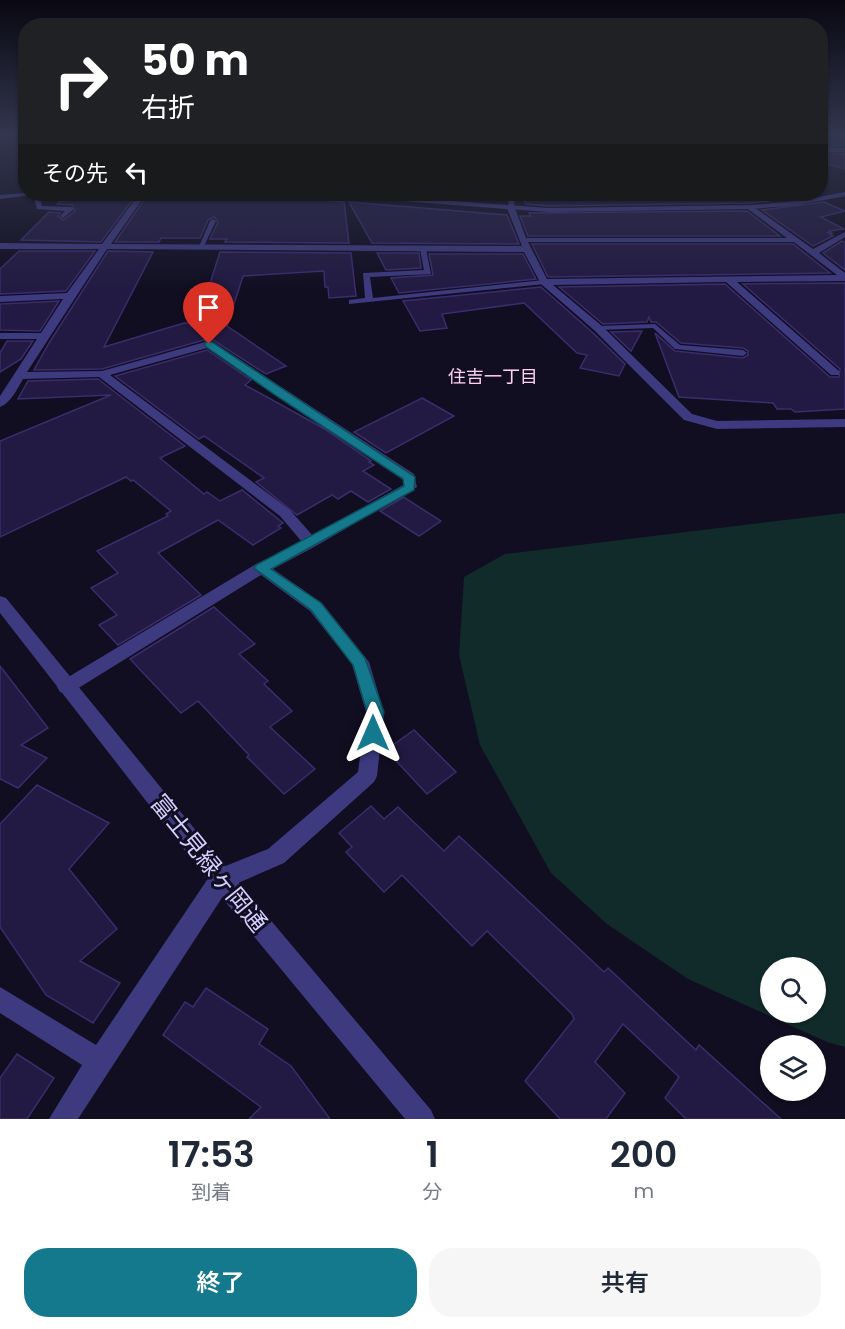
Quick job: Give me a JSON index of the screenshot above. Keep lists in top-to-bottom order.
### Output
{
  "streets": {
    "street": ["富士見緑ヶ岡通"]
  },
  "districts": ["住吉一丁目"],
  "page": {
    "turn": ["50 m", "右折"],
    "then": "その先",
    "eta": [
      "17:53",
      "到着",
      "1",
      "分",
      "200",
      "m"
    ],
    "buttons": ["終了", "共有"]
  }
}
